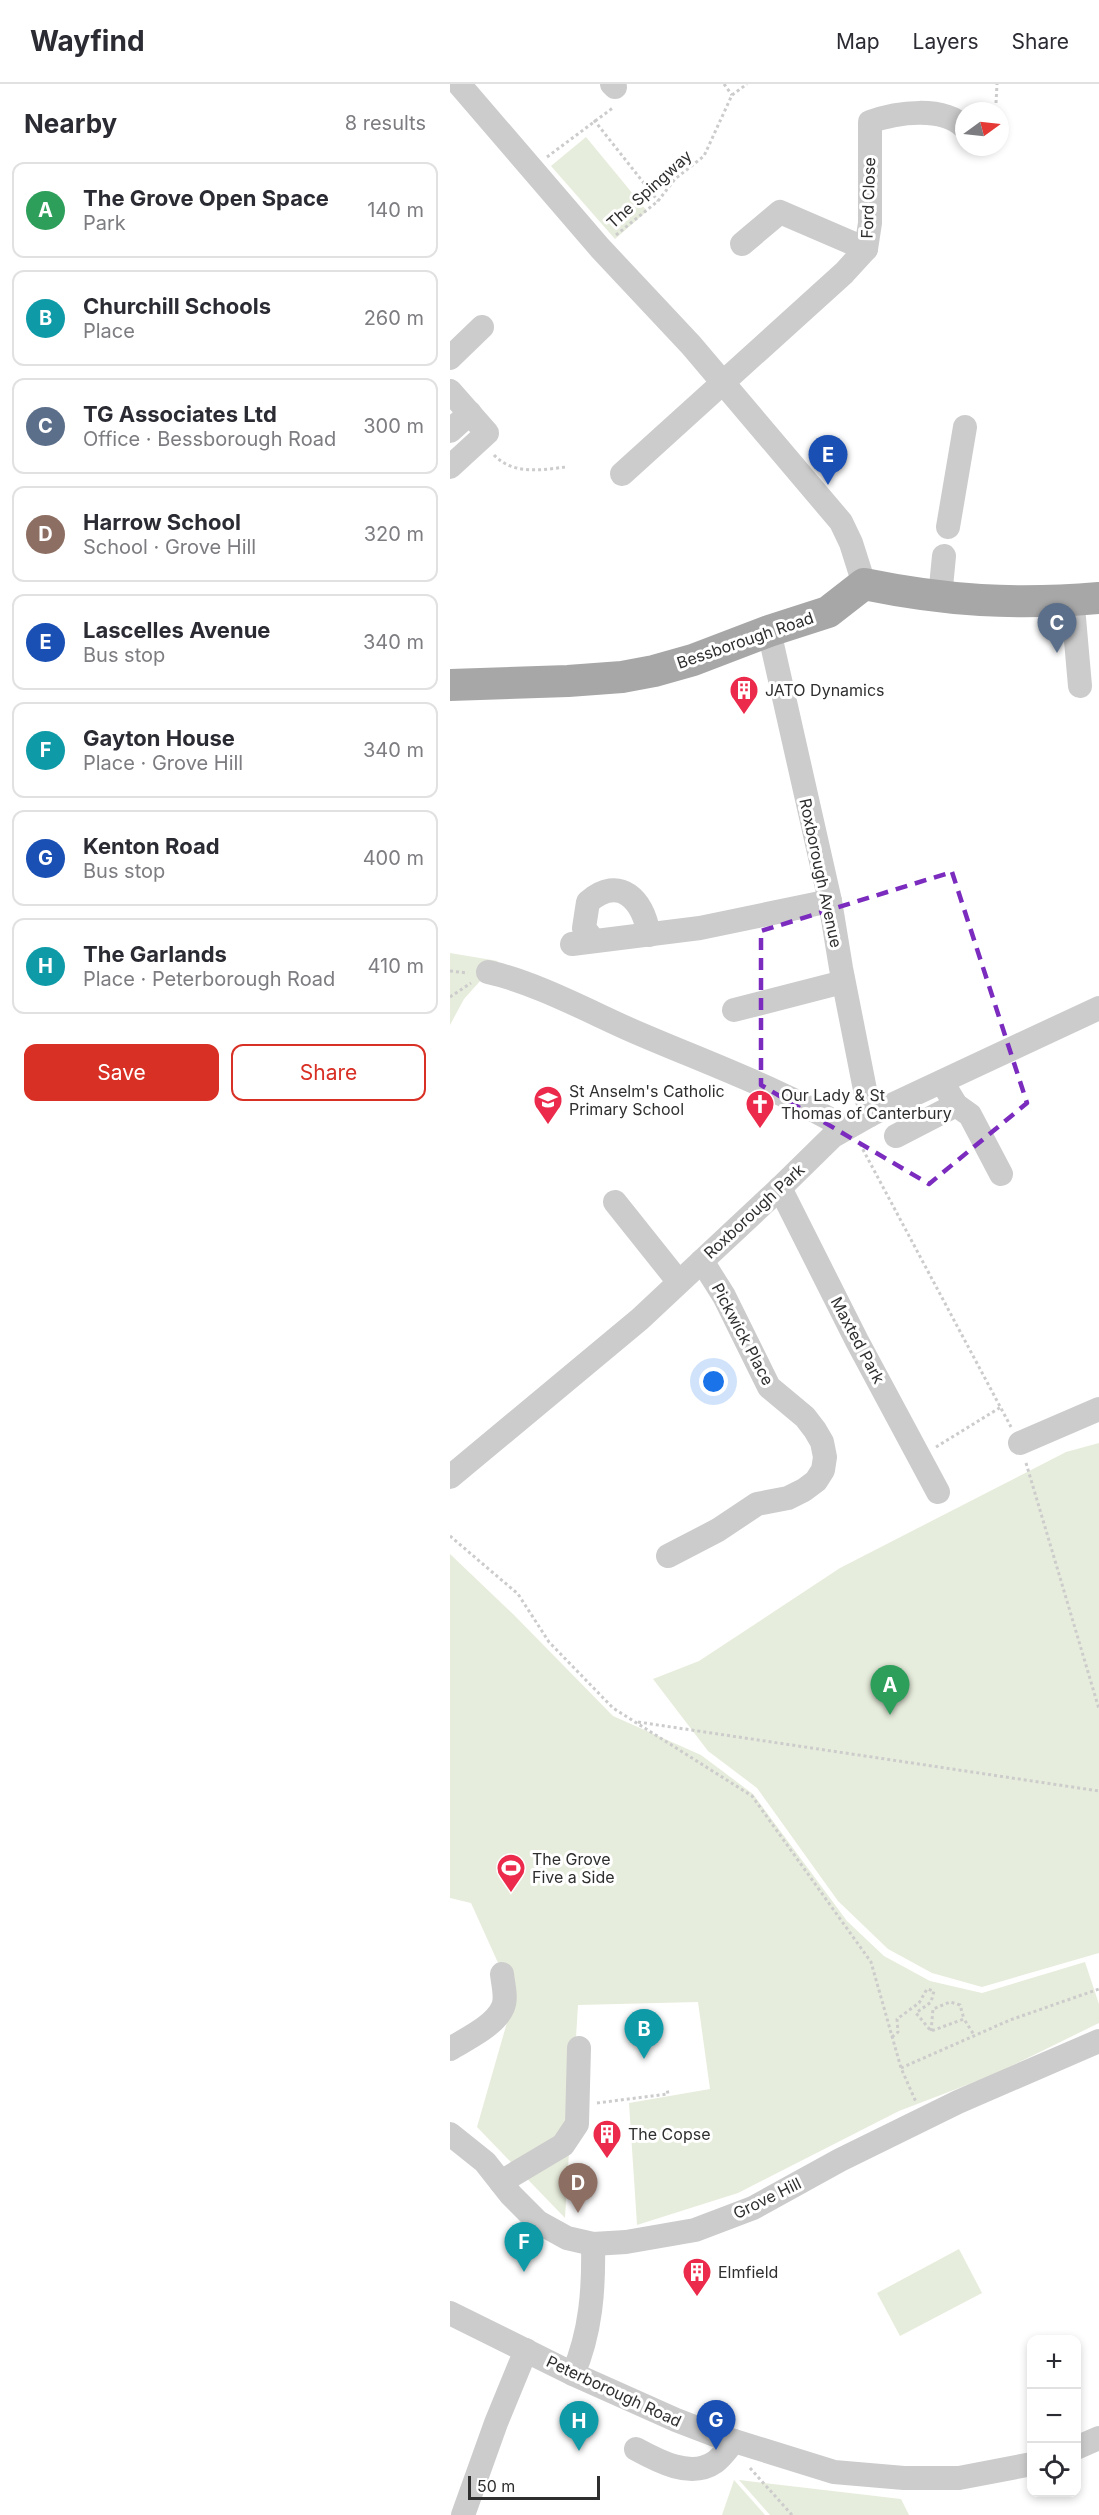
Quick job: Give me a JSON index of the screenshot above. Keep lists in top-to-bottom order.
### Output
{
  "streets": {
    "main road": ["Bessborough Road"],
    "street": [
      "Ford Close",
      "Roxborough Avenue",
      "Roxborough Park",
      "Pickwick Place",
      "Maxted Park",
      "Grove Hill",
      "Peterborough Road"
    ],
    "path": ["The Spingway"]
  },
  "crossings": [
    ["Bessborough Road", "Roxborough Avenue"],
    ["Roxborough Avenue", "Roxborough Park"],
    ["Roxborough Park", "Pickwick Place"],
    ["Roxborough Park", "Maxted Park"]
  ],
  "places": {
    "building": ["JATO Dynamics", "The Copse", "Elmfield"],
    "school or university": ["St Anselm's Catholic Primary School"],
    "church": ["Our Lady & St Thomas of Canterbury"],
    "sports": ["The Grove Five a Side"]
  },
  "scale_bar": "50 m",
  "north": "right",
  "page": {
    "header": "Wayfind",
    "nav": ["Map", "Layers", "Share"],
    "heading": ["Nearby", "8 results"],
    "list": [
      {
        "mark": "A",
        "name": "The Grove Open Space",
        "note": "Park",
        "value": "140 m"
      },
      {
        "mark": "B",
        "name": "Churchill Schools",
        "note": "Place",
        "value": "260 m"
      },
      {
        "mark": "C",
        "name": "TG Associates Ltd",
        "note": "Office · Bessborough Road",
        "value": "300 m"
      },
      {
        "mark": "D",
        "name": "Harrow School",
        "note": "School · Grove Hill",
        "value": "320 m"
      },
      {
        "mark": "E",
        "name": "Lascelles Avenue",
        "note": "Bus stop",
        "value": "340 m"
      },
      {
        "mark": "F",
        "name": "Gayton House",
        "note": "Place · Grove Hill",
        "value": "340 m"
      },
      {
        "mark": "G",
        "name": "Kenton Road",
        "note": "Bus stop",
        "value": "400 m"
      },
      {
        "mark": "H",
        "name": "The Garlands",
        "note": "Place · Peterborough Road",
        "value": "410 m"
      }
    ],
    "pins": [
      "E",
      "C",
      "A",
      "B",
      "D",
      "F",
      "G",
      "H"
    ],
    "buttons": ["Save", "Share"],
    "map_buttons": ["+", "−"],
    "scale": "50 m"
  }
}
